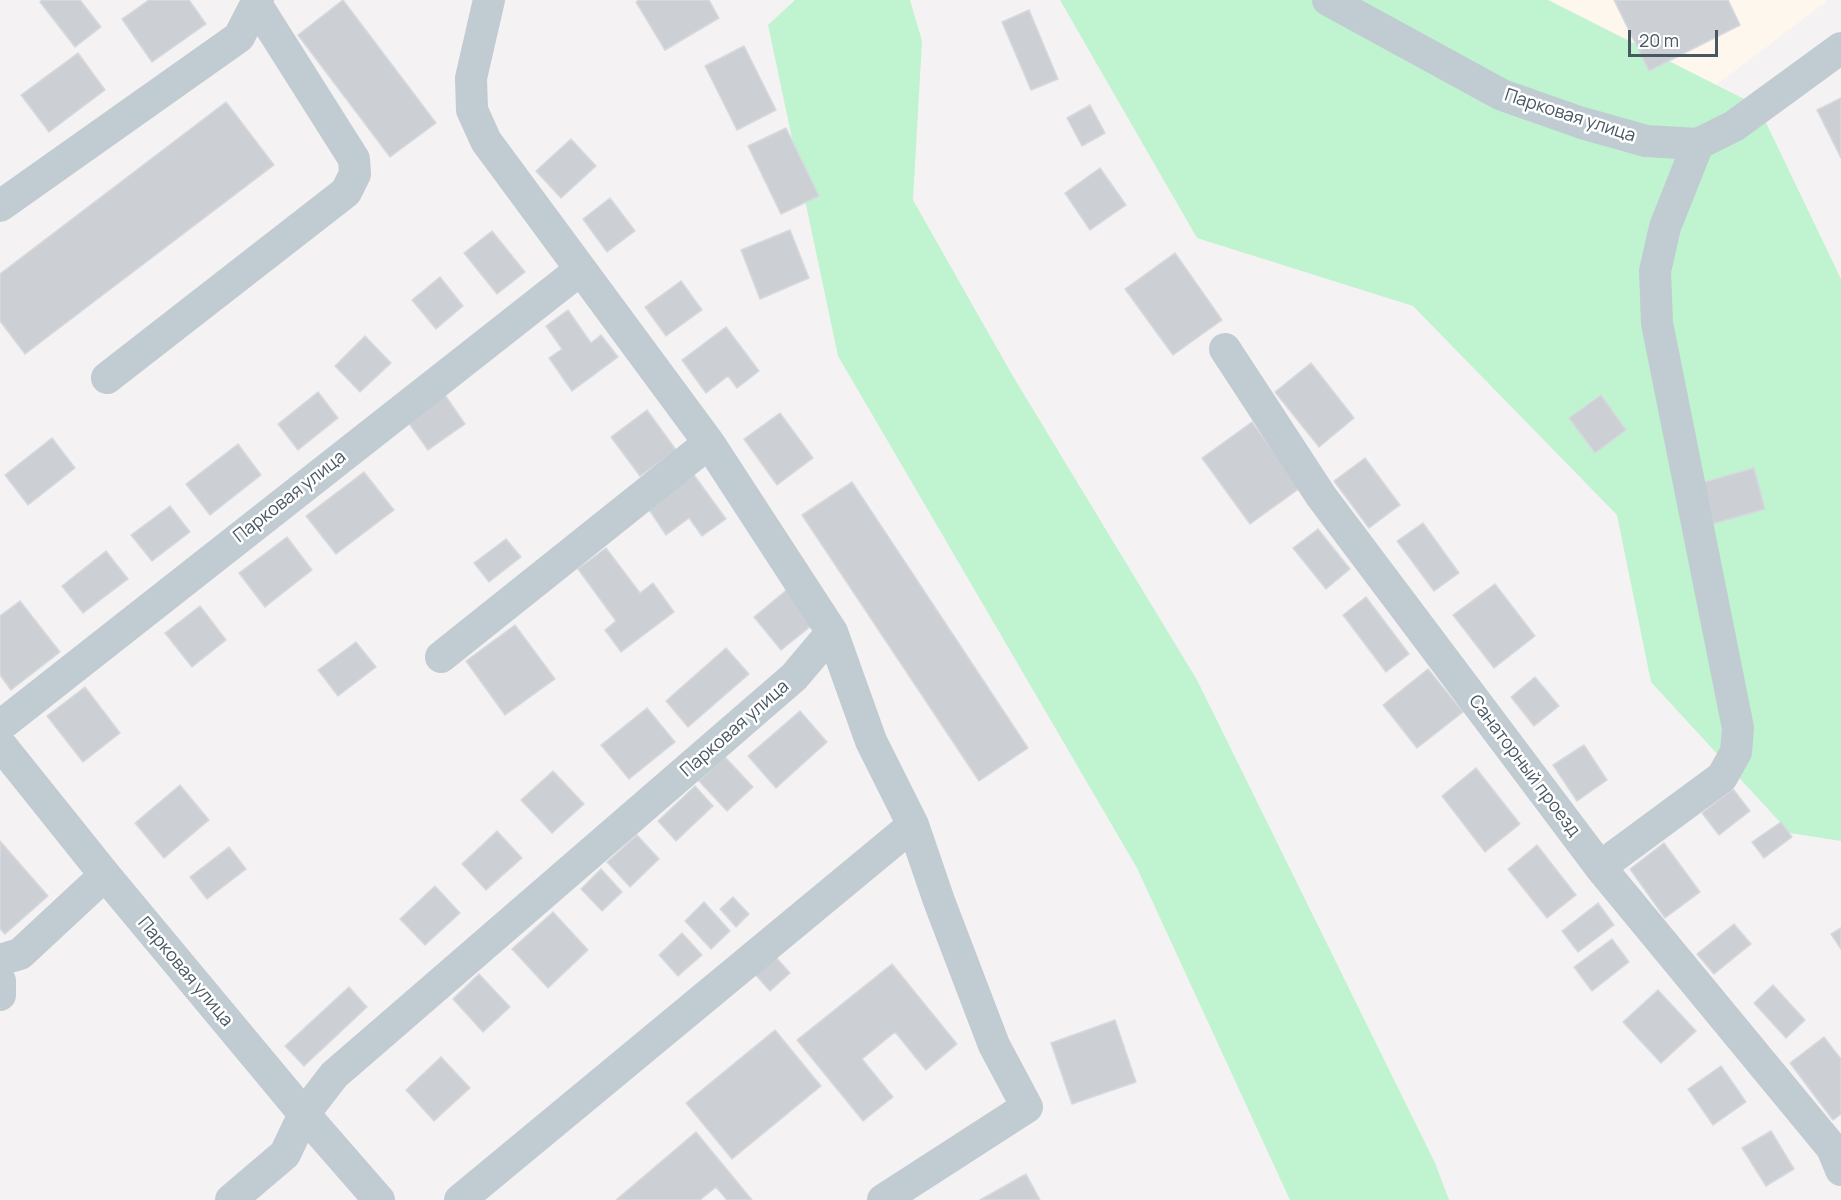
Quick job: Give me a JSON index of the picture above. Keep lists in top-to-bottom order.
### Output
{
  "streets": {
    "street": ["Парковая улица", "Санаторный проезд"]
  },
  "scale_bar": "20 m"
}
